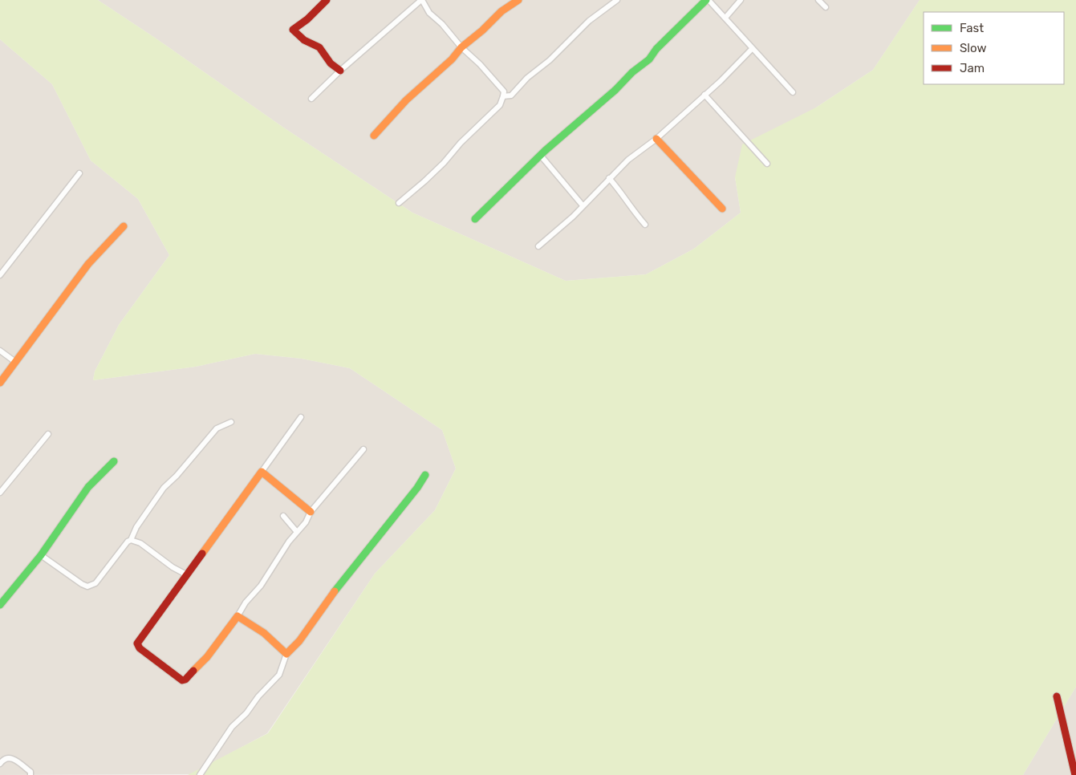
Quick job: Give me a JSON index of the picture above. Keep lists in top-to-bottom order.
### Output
{
  "legend": ["Fast", "Slow", "Jam"]
}
